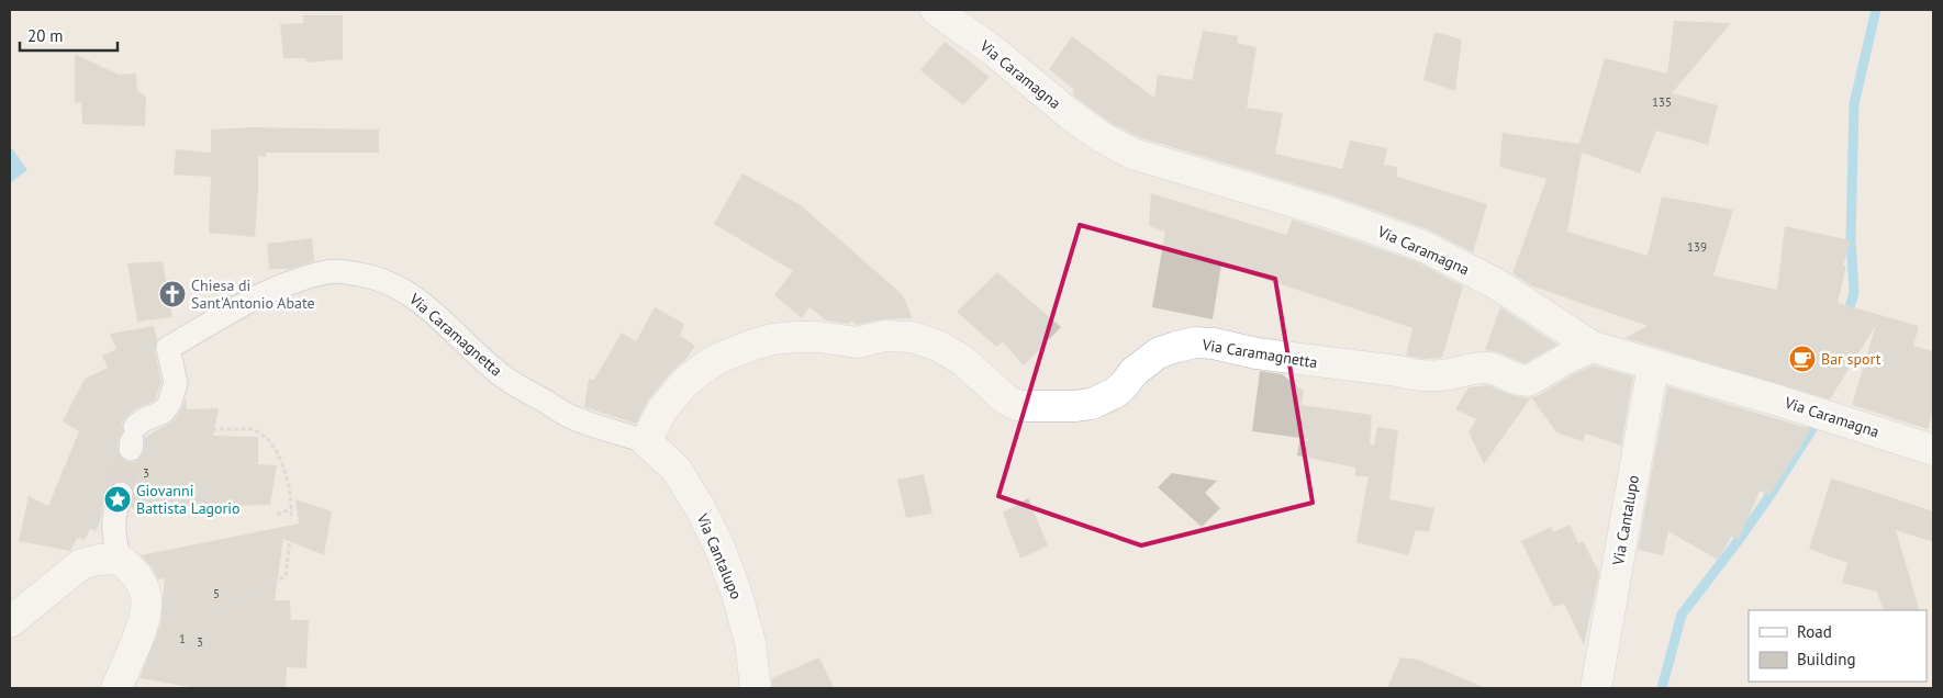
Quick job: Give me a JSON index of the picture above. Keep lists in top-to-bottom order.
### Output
{
  "streets": {
    "street": ["Via Caramagna", "Via Caramagnetta", "Via Cantalupo"]
  },
  "crossings": [
    ["Via Caramagna", "Via Caramagnetta"],
    ["Via Caramagna", "Via Cantalupo"],
    ["Via Caramagnetta", "Via Cantalupo"]
  ],
  "places": {
    "church": ["Chiesa di Sant'Antonio Abate"],
    "cafe": ["Bar sport"],
    "place": ["Giovanni Battista Lagorio"]
  },
  "house_numbers": [
    "135",
    "139",
    "3",
    "5",
    "1",
    "3"
  ],
  "legend": ["Road", "Building"],
  "scale_bar": "20 m"
}
